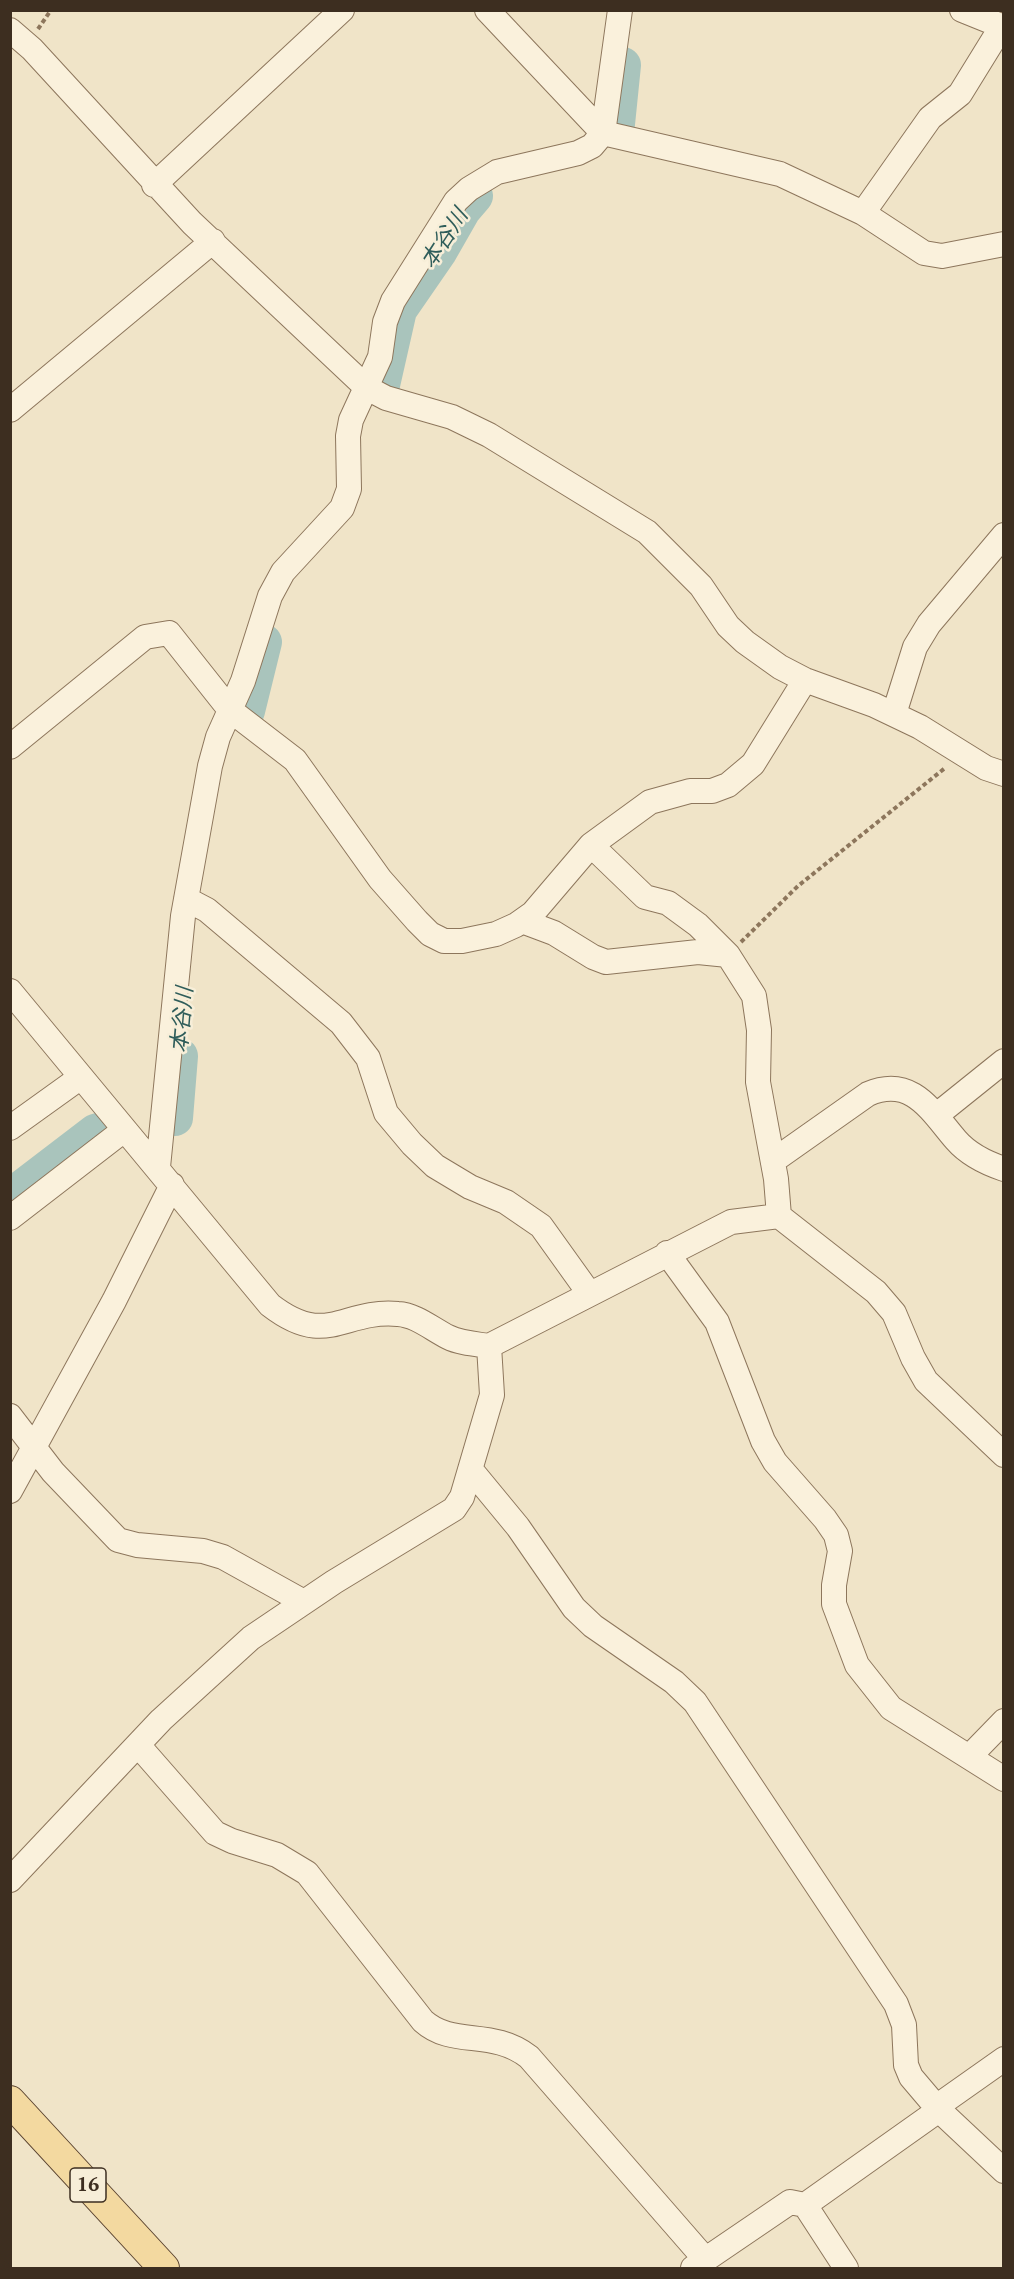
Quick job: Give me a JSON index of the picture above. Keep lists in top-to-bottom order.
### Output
{
  "streets": {
    "main road": ["16"]
  },
  "water": ["本谷川"]
}
